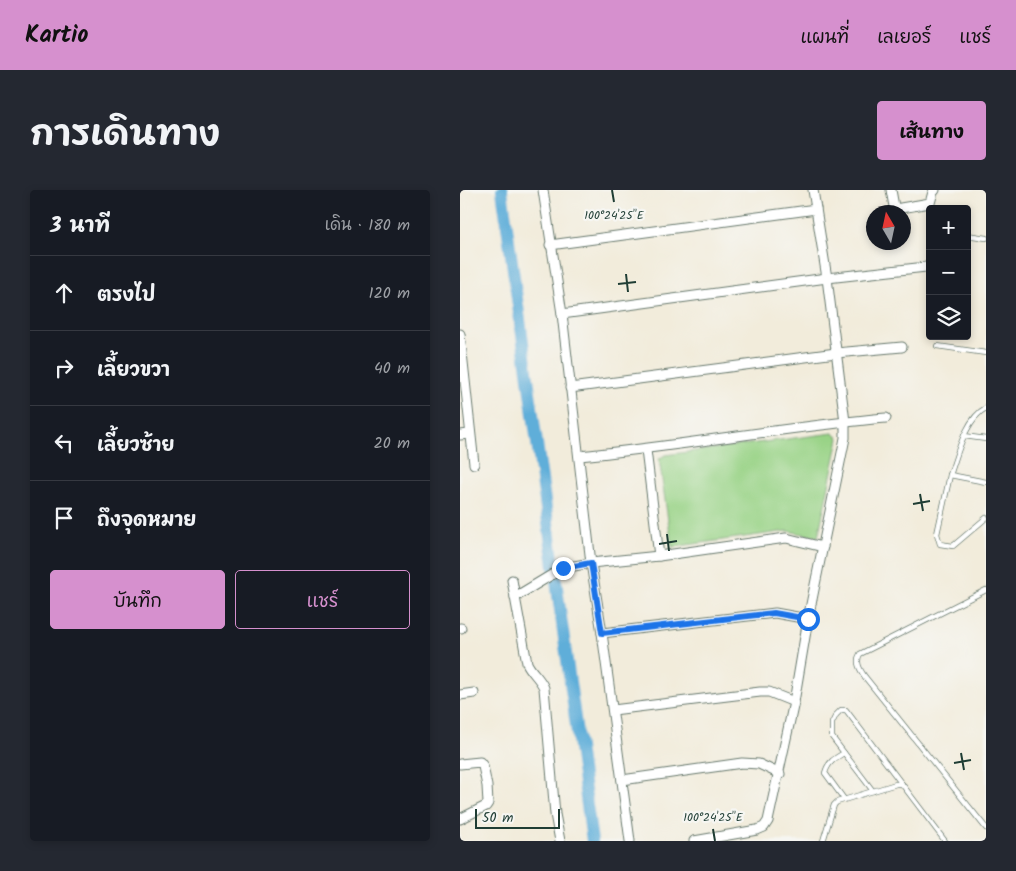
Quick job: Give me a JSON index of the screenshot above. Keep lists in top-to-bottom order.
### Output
{
  "scale_bar": "50 m",
  "north": "top",
  "page": {
    "header": "Kartio",
    "nav": ["แผนที่", "เลเยอร์", "แชร์"],
    "title": "การเดินทาง",
    "buttons": [
      "เส้นทาง",
      ["บันทึก", "แชร์"]
    ],
    "heading": ["3 นาที", "เดิน · 180 m"],
    "map_buttons": ["+", "−"],
    "list": [
      ["ตรงไป", "120 m"],
      ["เลี้ยวขวา", "40 m"],
      ["เลี้ยวซ้าย", "20 m"],
      "ถึงจุดหมาย"
    ],
    "scale": "50 m"
  },
  "coordinates": ["100°24'25\"E"]
}
